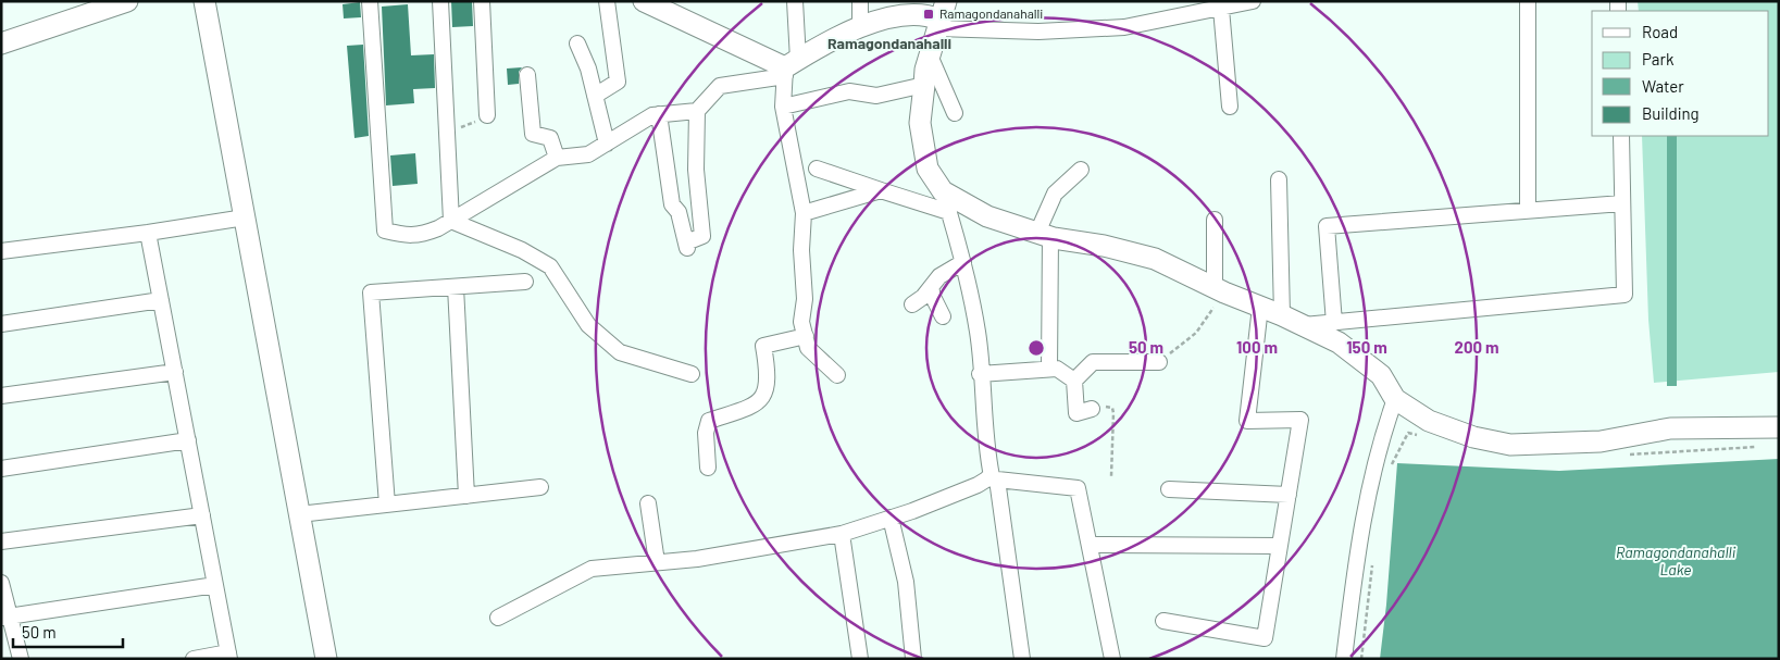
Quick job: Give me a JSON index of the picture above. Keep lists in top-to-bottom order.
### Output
{
  "districts": ["Ramagondanahalli"],
  "water": ["Ramagondanahalli Lake"],
  "places": {
    "transit": ["Ramagondanahalli"]
  },
  "legend": [
    "Road",
    "Park",
    "Water",
    "Building"
  ],
  "scale_bar": "50 m",
  "rings": [
    "50 m",
    "100 m",
    "150 m",
    "200 m"
  ]
}
